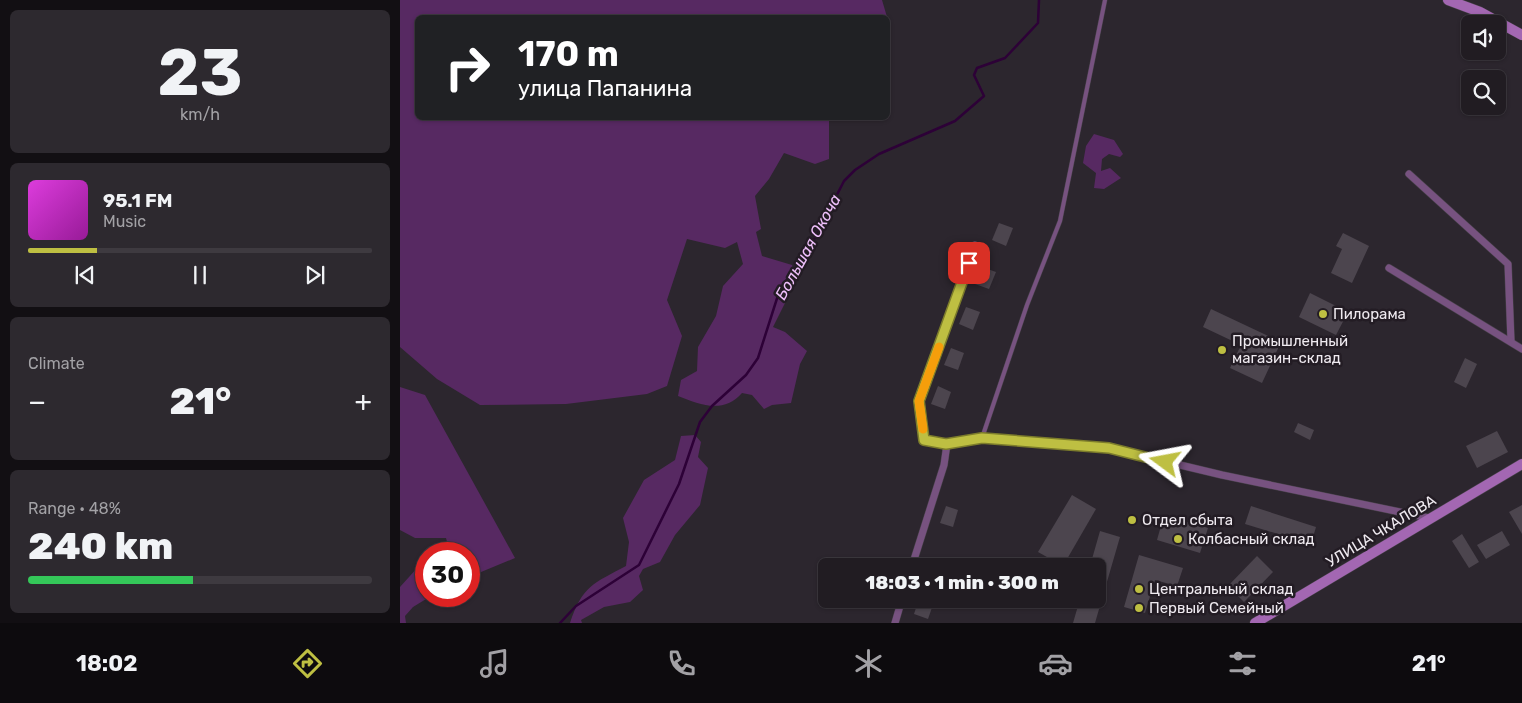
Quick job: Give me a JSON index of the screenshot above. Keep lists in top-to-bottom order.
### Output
{
  "streets": {
    "street": ["УЛИЦА ЧКАЛОВА"]
  },
  "water": ["Большая Окоча"],
  "places": [
    "Пилорама",
    "Промышленный магазин-склад",
    "Отдел сбыта",
    "Колбасный склад",
    "Центральный склад",
    "Первый Семейный"
  ],
  "page": {
    "tile": [
      ["23", "km/h"],
      "Climate",
      ["Range · 48%", "240 km"]
    ],
    "turn": ["170 m", "улица Папанина"],
    "song": ["95.1 FM", "Music"],
    "heat": ["−", "21°", "+"],
    "limit": "30",
    "trip": "18:03 · 1 min · 300 m",
    "tabs": ["18:02", "21°"]
  }
}
